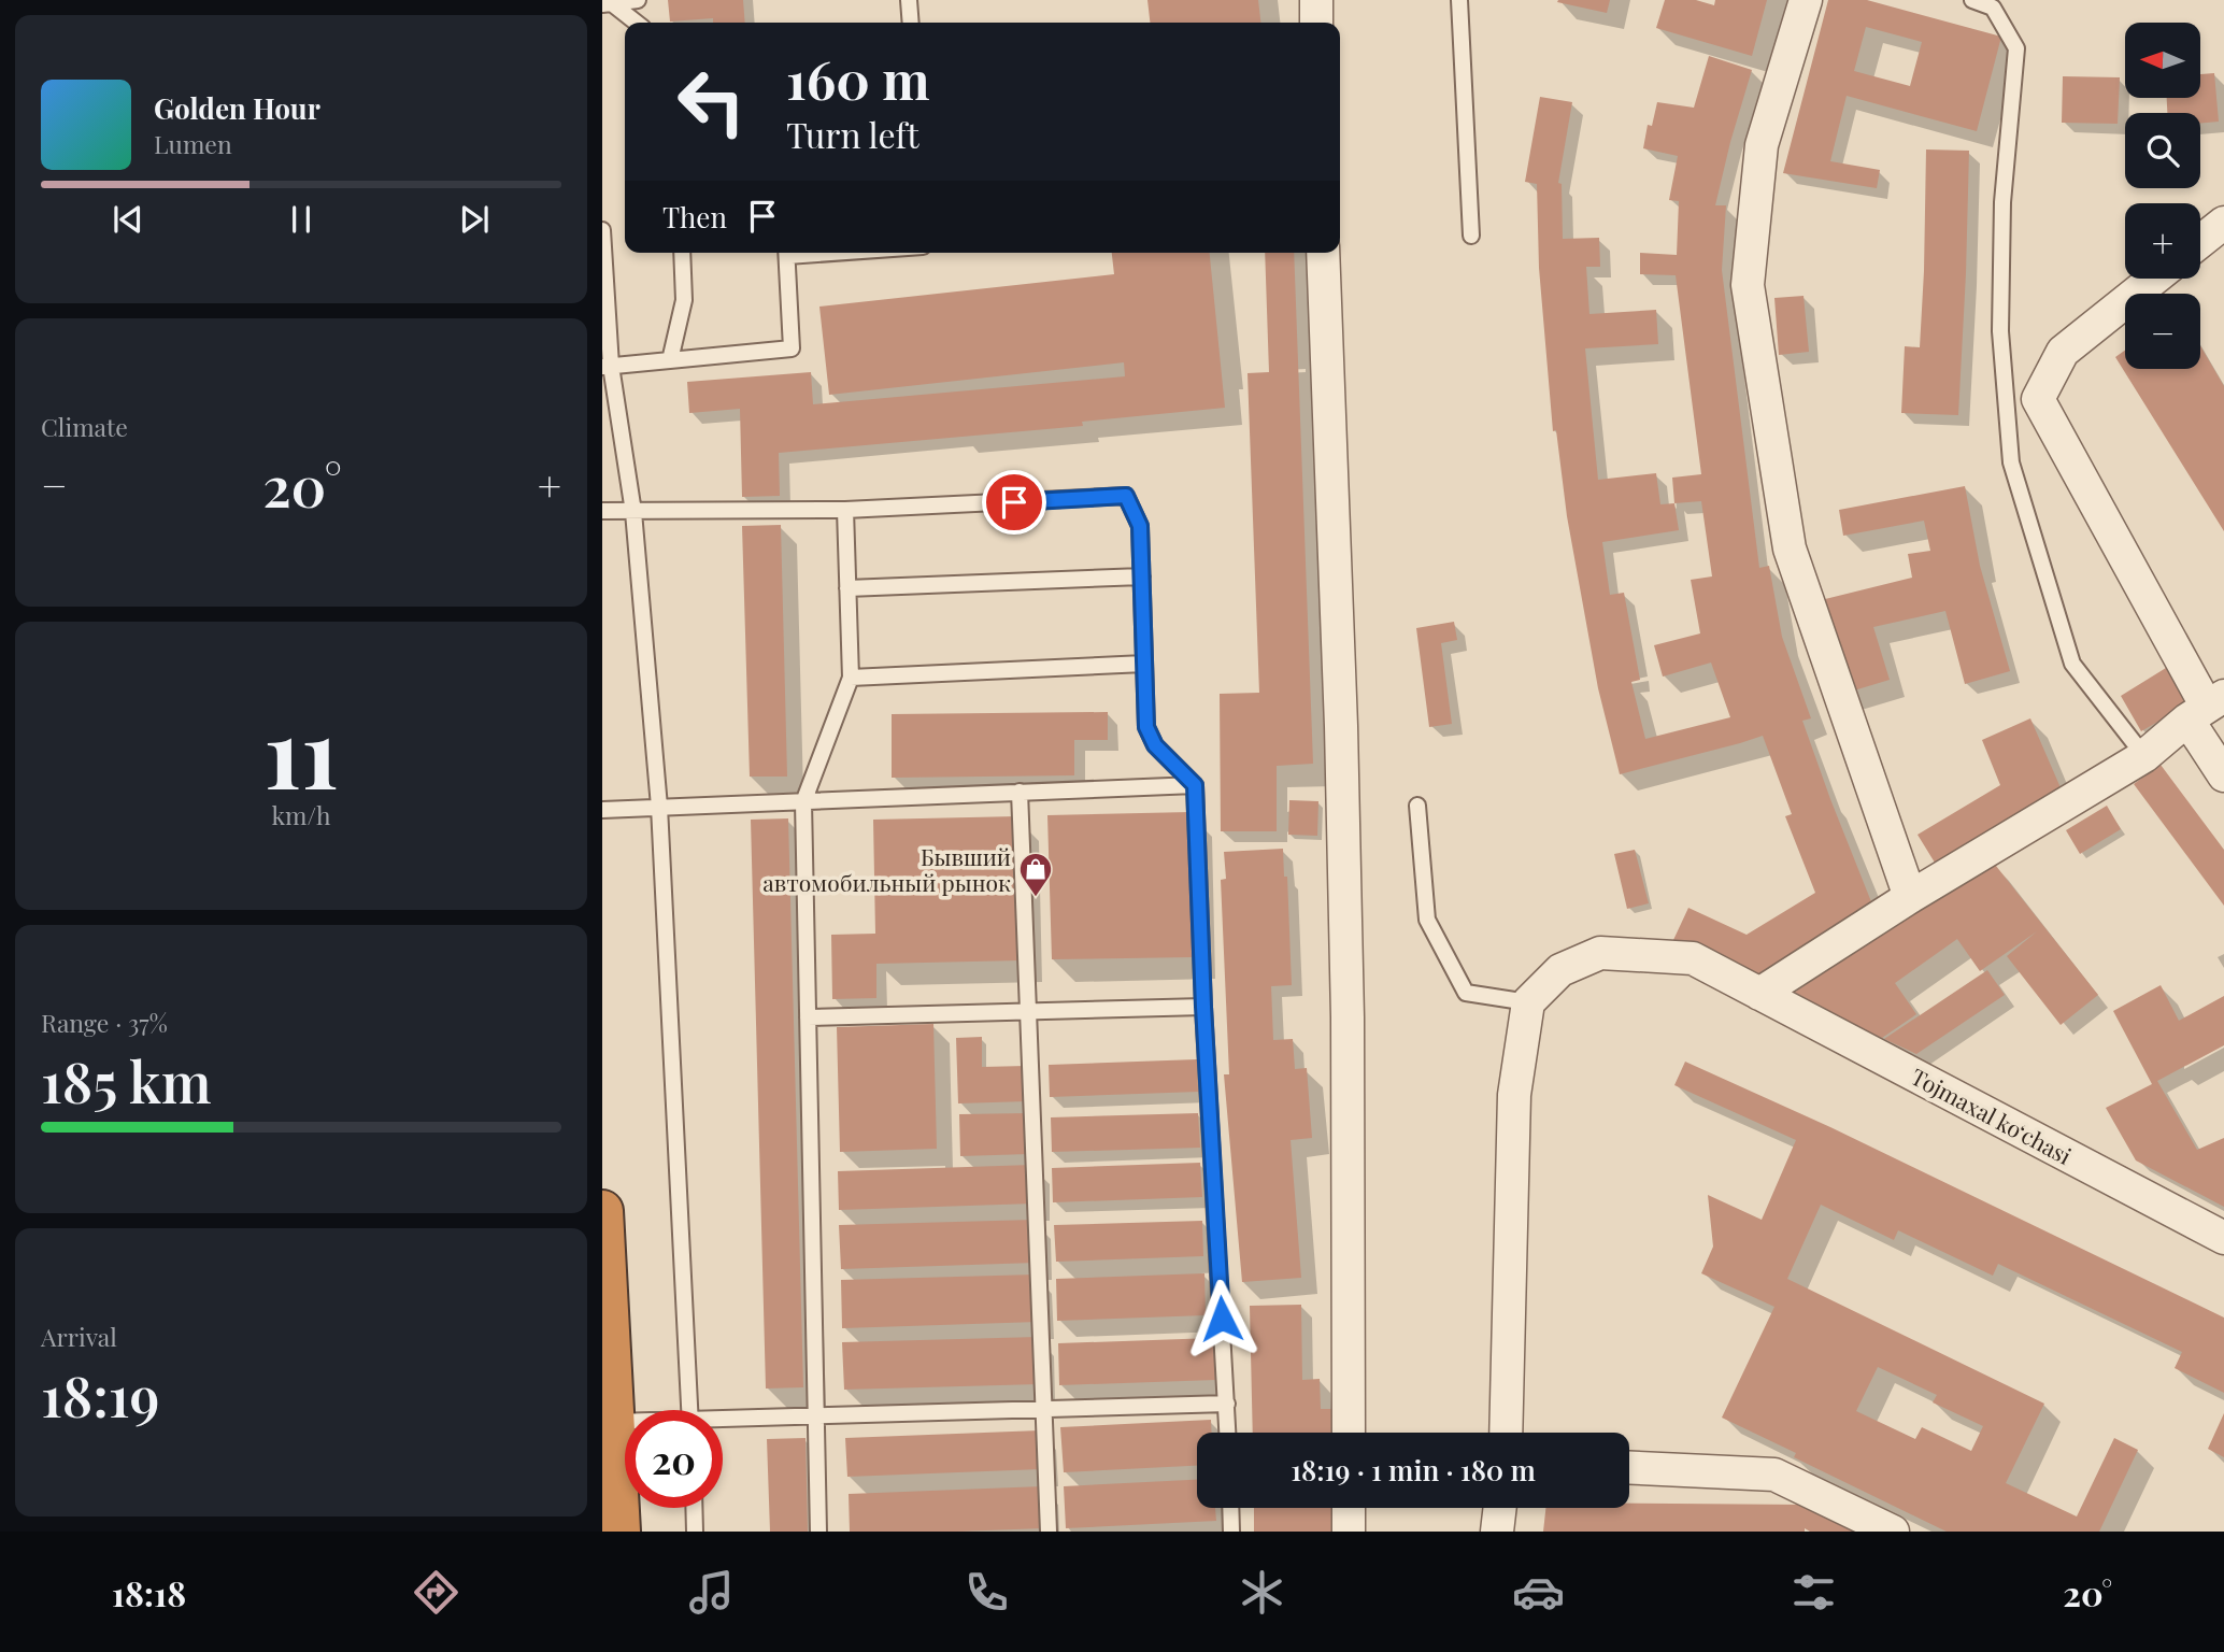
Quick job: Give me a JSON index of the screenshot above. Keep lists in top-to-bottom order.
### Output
{
  "streets": {
    "street": ["Tojmaxal koʻchasi"]
  },
  "places": {
    "shop": ["Бывший автомобильный рынок"]
  },
  "north": "left",
  "page": {
    "map_buttons": ["+", "−"],
    "turn": ["160 m", "Turn left"],
    "song": ["Golden Hour", "Lumen"],
    "then": "Then",
    "tile": [
      "Climate",
      ["11", "km/h"],
      ["Range · 37%", "185 km"],
      ["Arrival", "18:19"]
    ],
    "heat": ["−", "20°", "+"],
    "limit": "20",
    "trip": "18:19 · 1 min · 180 m",
    "tabs": ["18:18", "20°"]
  }
}
